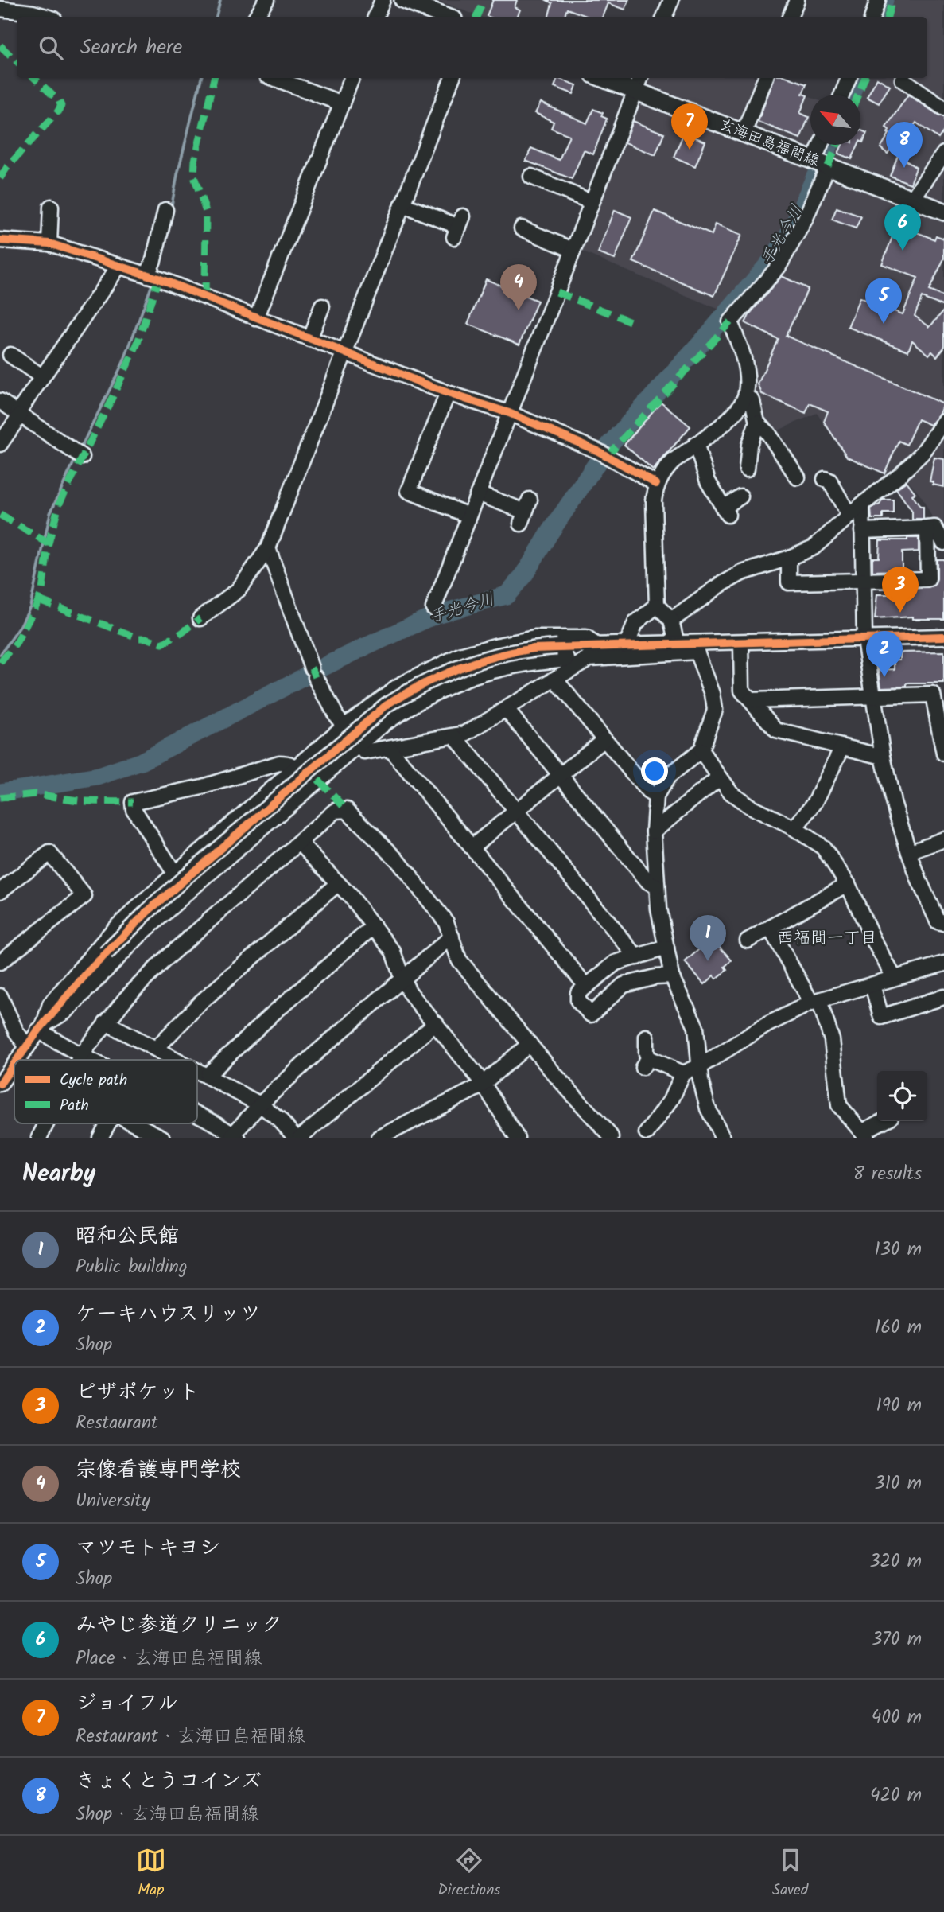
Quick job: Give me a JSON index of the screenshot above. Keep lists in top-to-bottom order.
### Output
{
  "streets": {
    "main road": ["玄海田島福間線"]
  },
  "districts": ["西福間一丁目"],
  "water": ["手光今川"],
  "legend": ["Cycle path", "Path"],
  "north": "top left",
  "page": {
    "search": "Search here",
    "pins": [
      "7",
      "8",
      "6",
      "4",
      "5",
      "3",
      "2",
      "1"
    ],
    "heading": ["Nearby", "8 results"],
    "list": [
      {
        "mark": "1",
        "name": "昭和公民館",
        "note": "Public building",
        "value": "130 m"
      },
      {
        "mark": "2",
        "name": "ケーキハウスリッツ",
        "note": "Shop",
        "value": "160 m"
      },
      {
        "mark": "3",
        "name": "ピザポケット",
        "note": "Restaurant",
        "value": "190 m"
      },
      {
        "mark": "4",
        "name": "宗像看護専門学校",
        "note": "University",
        "value": "310 m"
      },
      {
        "mark": "5",
        "name": "マツモトキヨシ",
        "note": "Shop",
        "value": "320 m"
      },
      {
        "mark": "6",
        "name": "みやじ参道クリニック",
        "note": "Place · 玄海田島福間線",
        "value": "370 m"
      },
      {
        "mark": "7",
        "name": "ジョイフル",
        "note": "Restaurant · 玄海田島福間線",
        "value": "400 m"
      },
      {
        "mark": "8",
        "name": "きょくとうコインズ",
        "note": "Shop · 玄海田島福間線",
        "value": "420 m"
      }
    ],
    "nav": ["Map", "Directions", "Saved"]
  }
}
